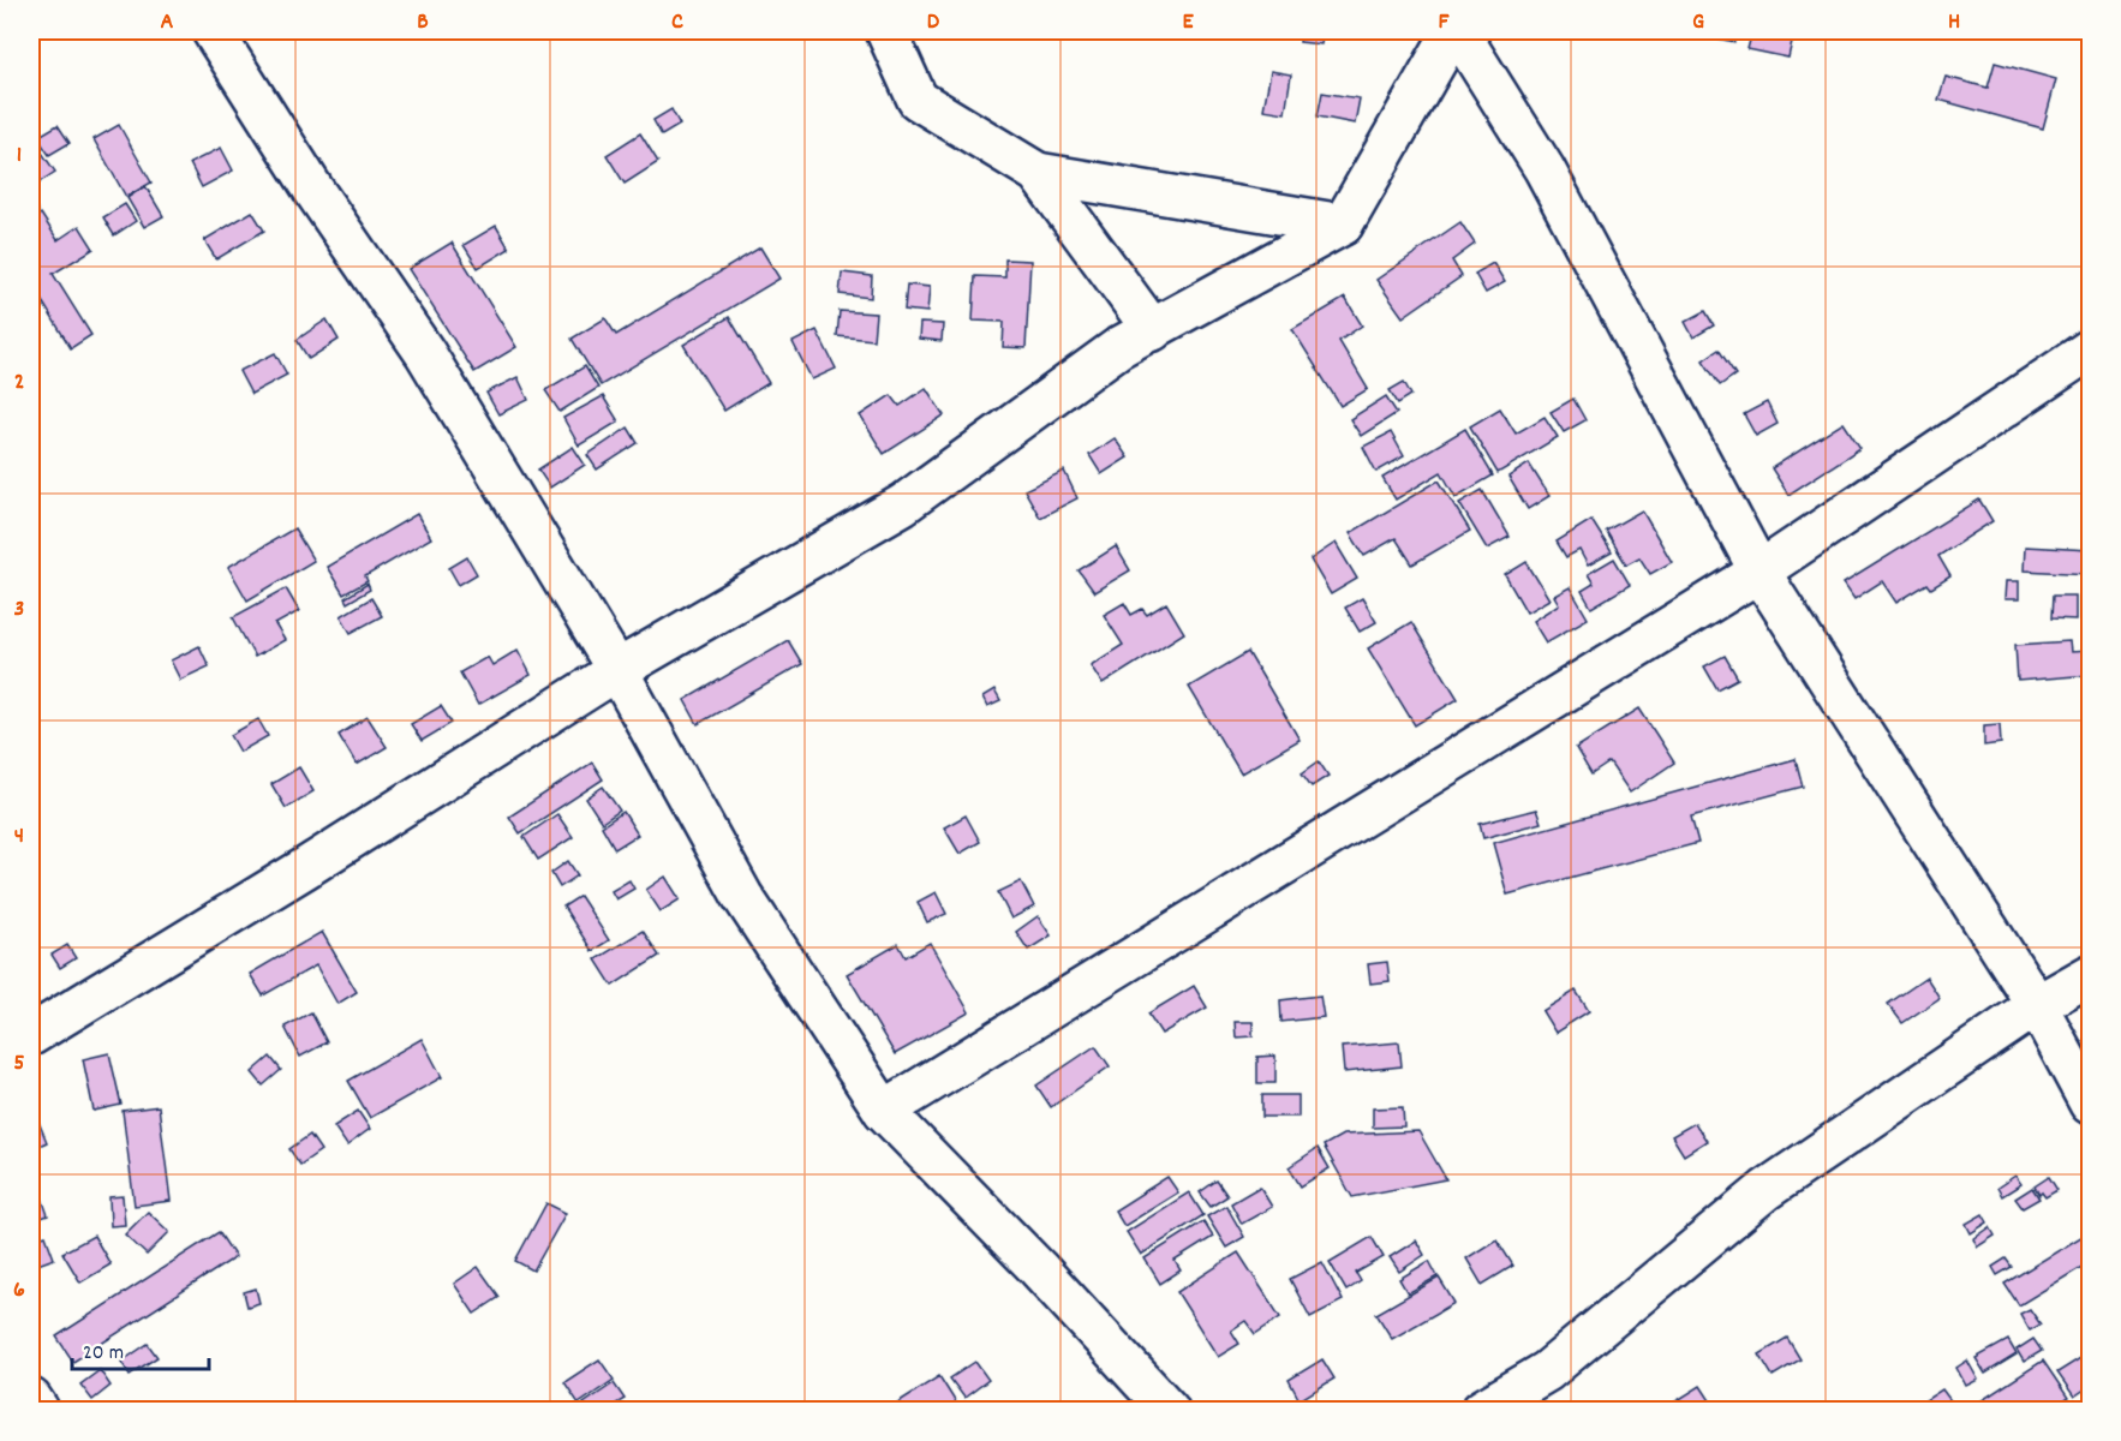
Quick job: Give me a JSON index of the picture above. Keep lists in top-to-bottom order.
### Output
{
  "scale_bar": "20 m",
  "grid": {
    "columns": [
      "A",
      "B",
      "C",
      "D",
      "E",
      "F",
      "G",
      "H"
    ],
    "rows": [
      "1",
      "2",
      "3",
      "4",
      "5",
      "6"
    ]
  }
}
